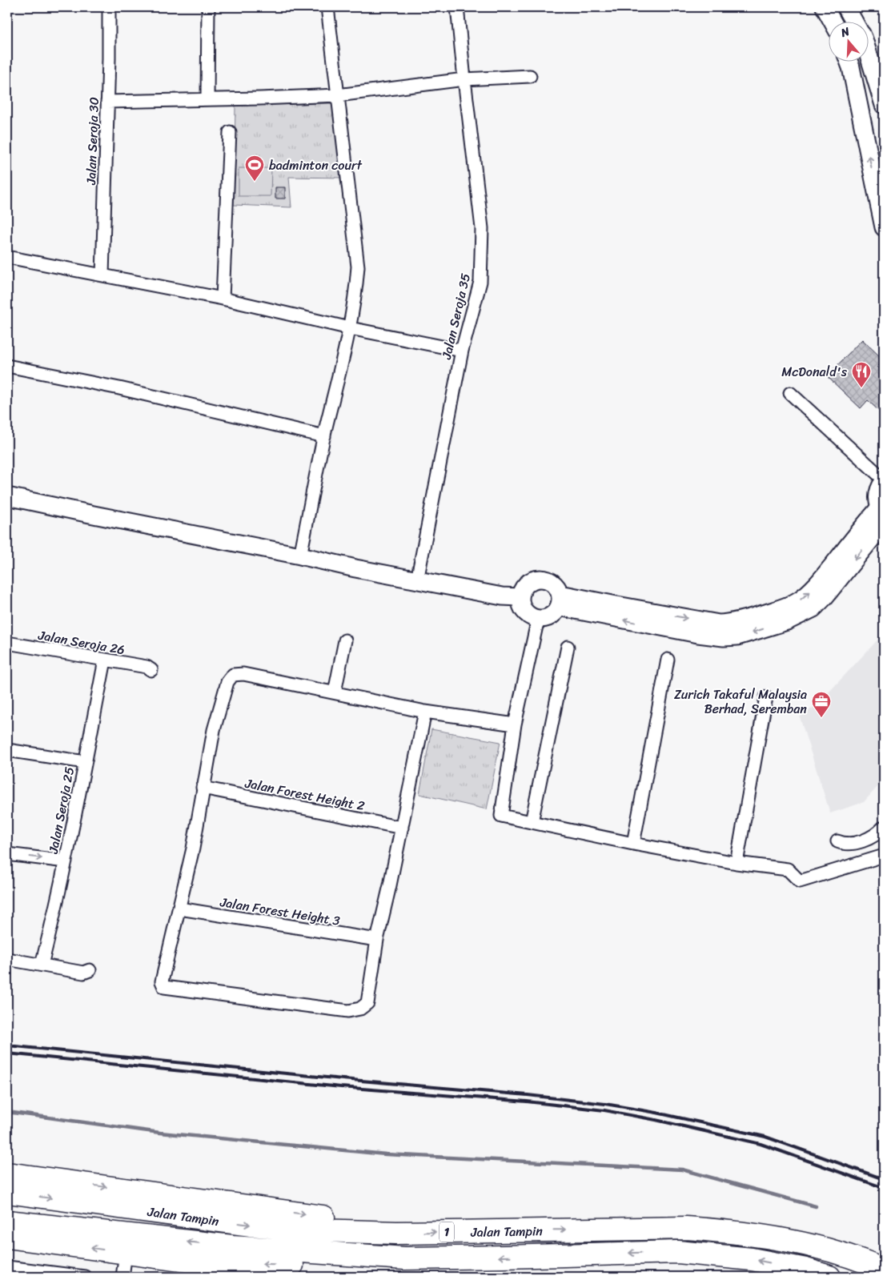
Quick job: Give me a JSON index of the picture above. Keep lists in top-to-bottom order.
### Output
{
  "streets": {
    "highway": ["Jalan Tampin", "1"],
    "street": [
      "Jalan Seroja 30",
      "Jalan Seroja 35",
      "Jalan Seroja 26",
      "Jalan Forest Height 2",
      "Jalan Seroja 25",
      "Jalan Forest Height 3"
    ]
  },
  "crossings": [
    ["Jalan Seroja 26", "Jalan Seroja 25"]
  ],
  "places": {
    "sports": ["badminton court"],
    "restaurant": ["McDonald's"],
    "office": ["Zurich Takaful Malaysia Berhad, Seremban"]
  },
  "north": "top"
}
